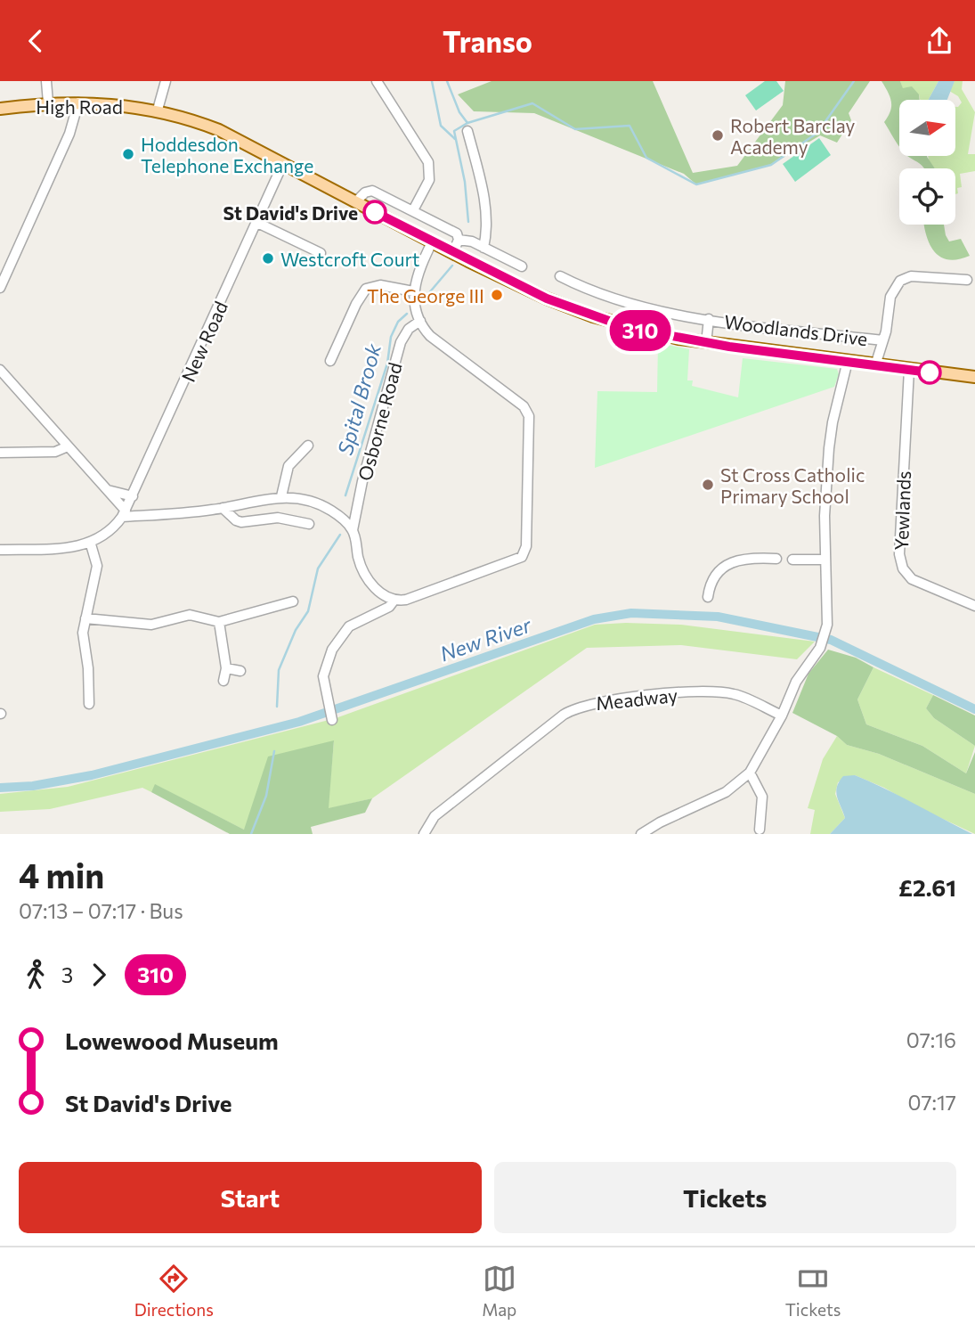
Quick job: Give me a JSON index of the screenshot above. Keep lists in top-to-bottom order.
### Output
{
  "streets": {
    "main road": ["High Road"],
    "street": [
      "Woodlands Drive",
      "New Road",
      "Osborne Road",
      "Yewlands",
      "Meadway"
    ]
  },
  "crossings": [
    ["High Road", "Woodlands Drive"],
    ["High Road", "New Road"],
    ["High Road", "Yewlands"]
  ],
  "water": ["Spital Brook", "New River"],
  "places": [
    "Robert Barclay Academy",
    "Hoddesdon Telephone Exchange",
    "St David's Drive",
    "Westcroft Court",
    "The George III",
    "St Cross Catholic Primary School"
  ],
  "lines": ["bus line 310"],
  "north": "right",
  "page": {
    "header": "Transo",
    "on_map": "310",
    "heading": ["4 min", "07:13 – 07:17 · Bus", "£2.61"],
    "legs": ["3", "310"],
    "list": [
      {
        "name": "Lowewood Museum",
        "value": "07:16"
      },
      {
        "name": "St David's Drive",
        "value": "07:17"
      }
    ],
    "buttons": ["Start", "Tickets"],
    "tabs": ["Directions", "Map", "Tickets"]
  }
}
